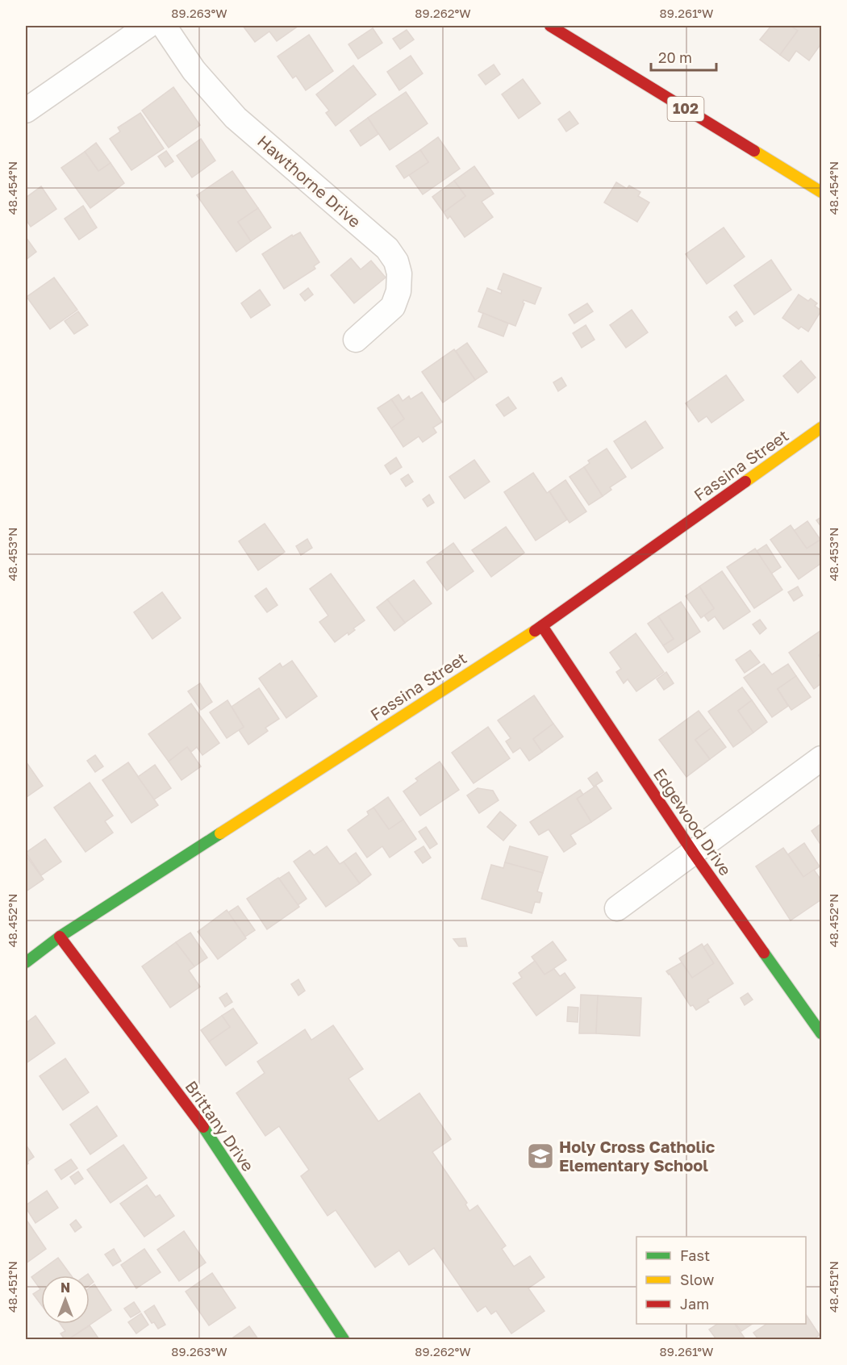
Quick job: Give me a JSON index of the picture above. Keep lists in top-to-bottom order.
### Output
{
  "streets": {
    "street": [
      "102",
      "Hawthorne Drive",
      "Fassina Street",
      "Edgewood Drive",
      "Brittany Drive"
    ]
  },
  "crossings": [
    ["Fassina Street", "Edgewood Drive"],
    ["Fassina Street", "Brittany Drive"]
  ],
  "places": {
    "school or university": ["Holy Cross Catholic Elementary School"]
  },
  "legend": ["Fast", "Slow", "Jam"],
  "scale_bar": "20 m",
  "north": "top",
  "coordinates": [
    "89.263°W",
    "89.262°W",
    "89.261°W",
    "48.454°N",
    "48.453°N",
    "48.452°N",
    "48.451°N"
  ]
}
